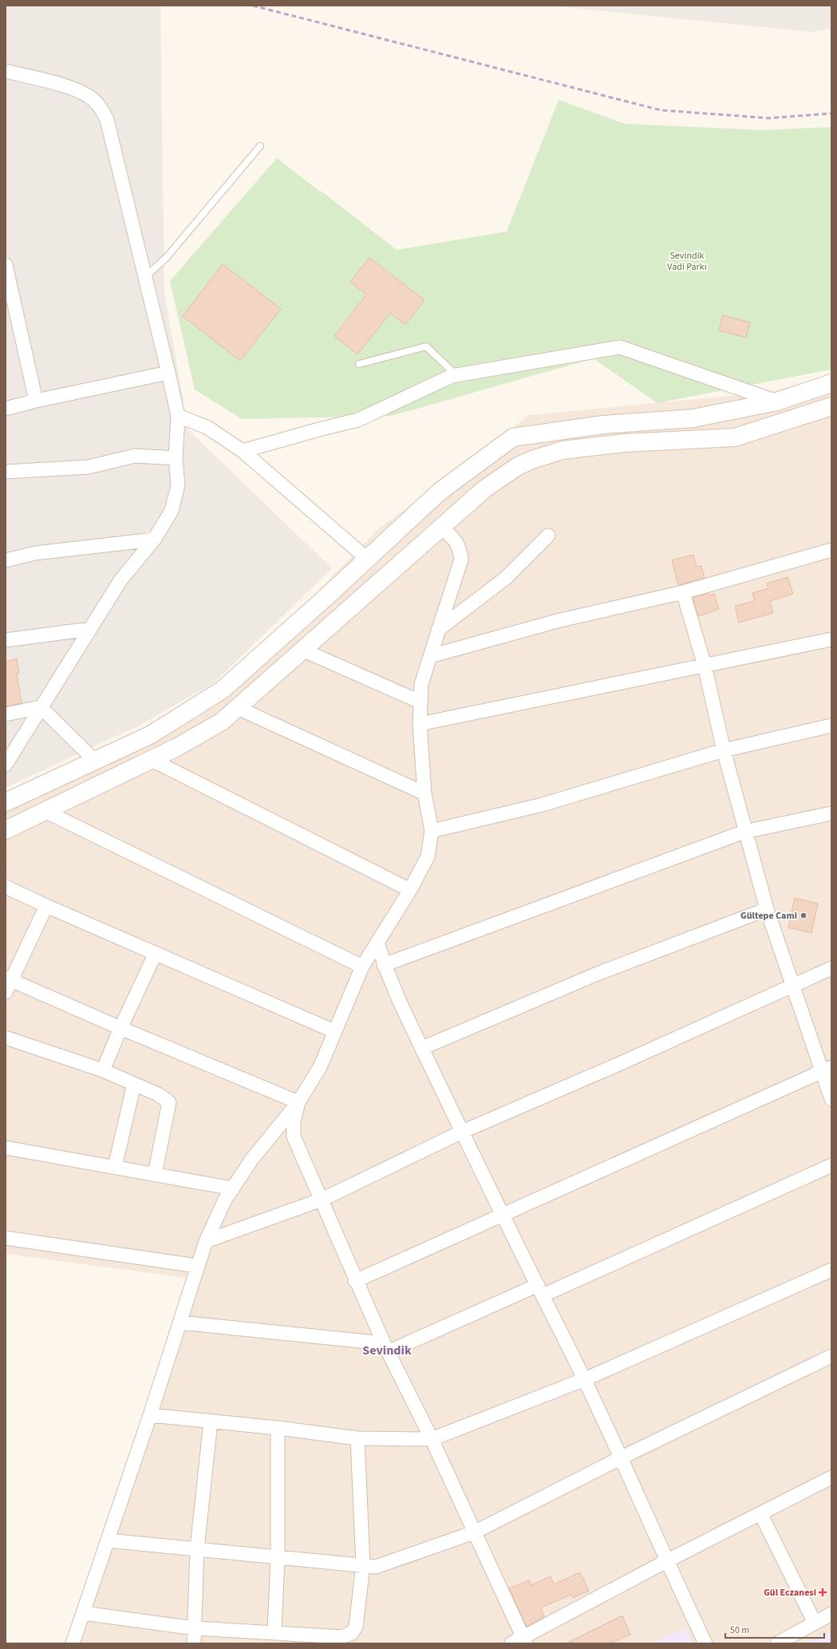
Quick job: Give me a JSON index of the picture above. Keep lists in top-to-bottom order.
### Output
{
  "districts": ["Sevindik"],
  "parks": ["Sevindik Vadi Parkı"],
  "places": {
    "other": ["Gültepe Cami"],
    "health": ["Gül Eczanesi"]
  },
  "scale_bar": "50 m"
}
